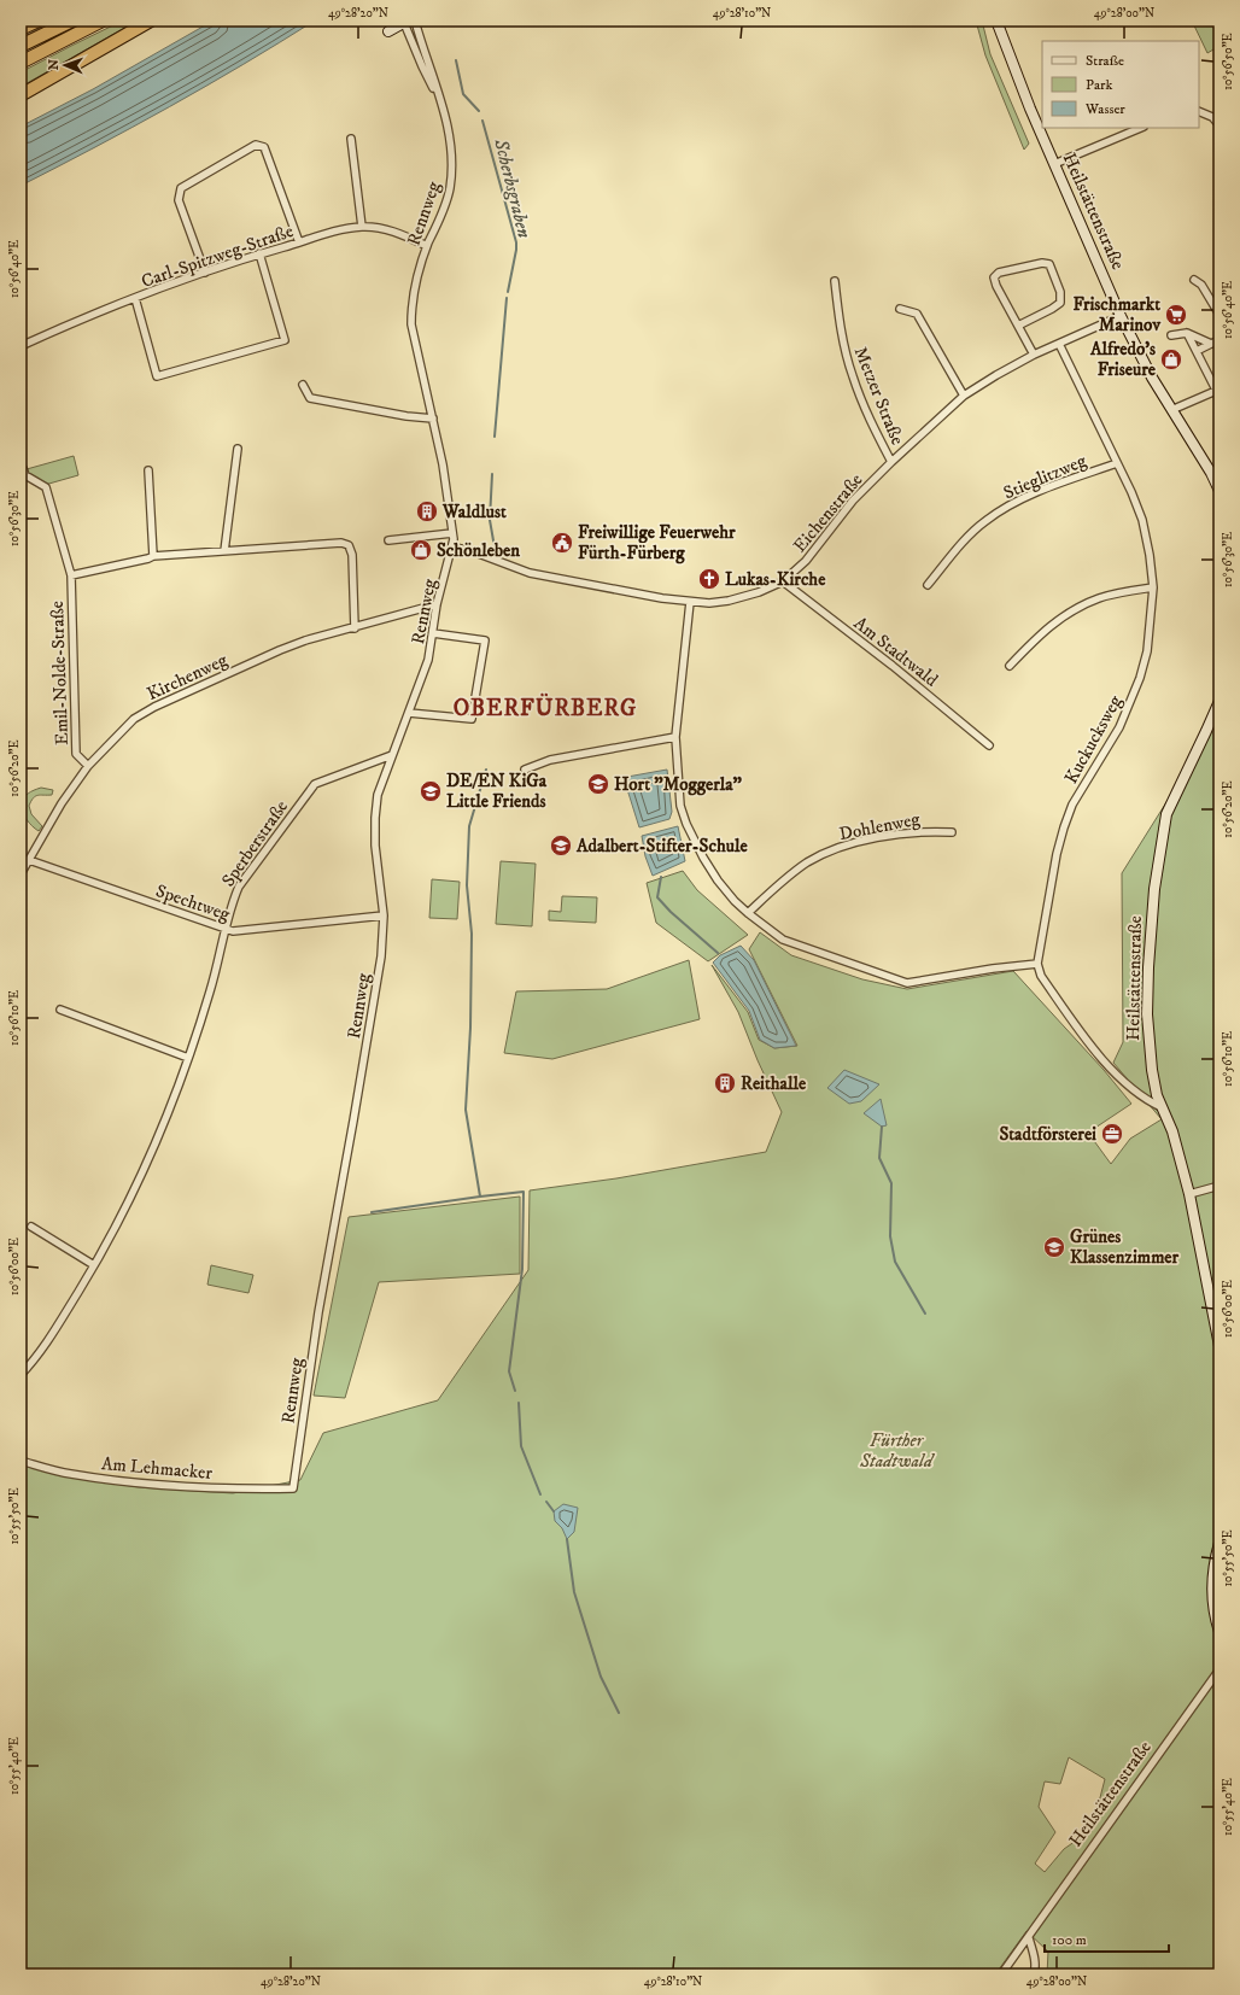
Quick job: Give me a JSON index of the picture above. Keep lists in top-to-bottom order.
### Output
{
  "streets": {
    "street": [
      "Heilstättenstraße",
      "Rennweg",
      "Carl-Spitzweg-Straße",
      "Metzer Straße",
      "Stieglitzweg",
      "Eichenstraße",
      "Am Stadtwald",
      "Emil-Nolde-Straße",
      "Kirchenweg",
      "Kuckucksweg",
      "Dohlenweg",
      "Sperberstraße",
      "Spechtweg",
      "Am Lehmacker"
    ]
  },
  "crossings": [
    ["Heilstättenstraße", "Eichenstraße"],
    ["Rennweg", "Carl-Spitzweg-Straße"],
    ["Rennweg", "Eichenstraße"],
    ["Rennweg", "Kirchenweg"],
    ["Rennweg", "Sperberstraße"],
    ["Rennweg", "Spechtweg"],
    ["Rennweg", "Am Lehmacker"],
    ["Metzer Straße", "Eichenstraße"],
    ["Stieglitzweg", "Kuckucksweg"],
    ["Eichenstraße", "Am Stadtwald"],
    ["Eichenstraße", "Kuckucksweg"],
    ["Emil-Nolde-Straße", "Kirchenweg"],
    ["Kirchenweg", "Spechtweg"],
    ["Sperberstraße", "Spechtweg"]
  ],
  "districts": ["OBERFÜRBERG"],
  "water": ["Scherbsgraben"],
  "parks": ["Fürther Stadtwald"],
  "places": {
    "supermarket": ["Frischmarkt Marinov"],
    "shop": ["Alfredo's Friseure", "Schönleben"],
    "building": ["Waldlust", "Reithalle"],
    "public building": ["Freiwillige Feuerwehr Fürth-Fürberg"],
    "church": ["Lukas-Kirche"],
    "school or university": [
      "Hort \"Moggerla\"",
      "DE/EN KiGa Little Friends",
      "Adalbert-Stifter-Schule",
      "Grünes Klassenzimmer"
    ],
    "office": ["Stadtförsterei"]
  },
  "legend": ["Straße", "Park", "Wasser"],
  "scale_bar": "100 m",
  "north": "left",
  "coordinates": [
    "49°28'20\"N",
    "49°28'10\"N",
    "49°28'00\"N",
    "10°56'50\"E",
    "10°56'40\"E",
    "10°56'30\"E",
    "10°56'20\"E",
    "10°56'10\"E",
    "10°56'00\"E",
    "10°55'50\"E",
    "10°55'40\"E"
  ]
}
